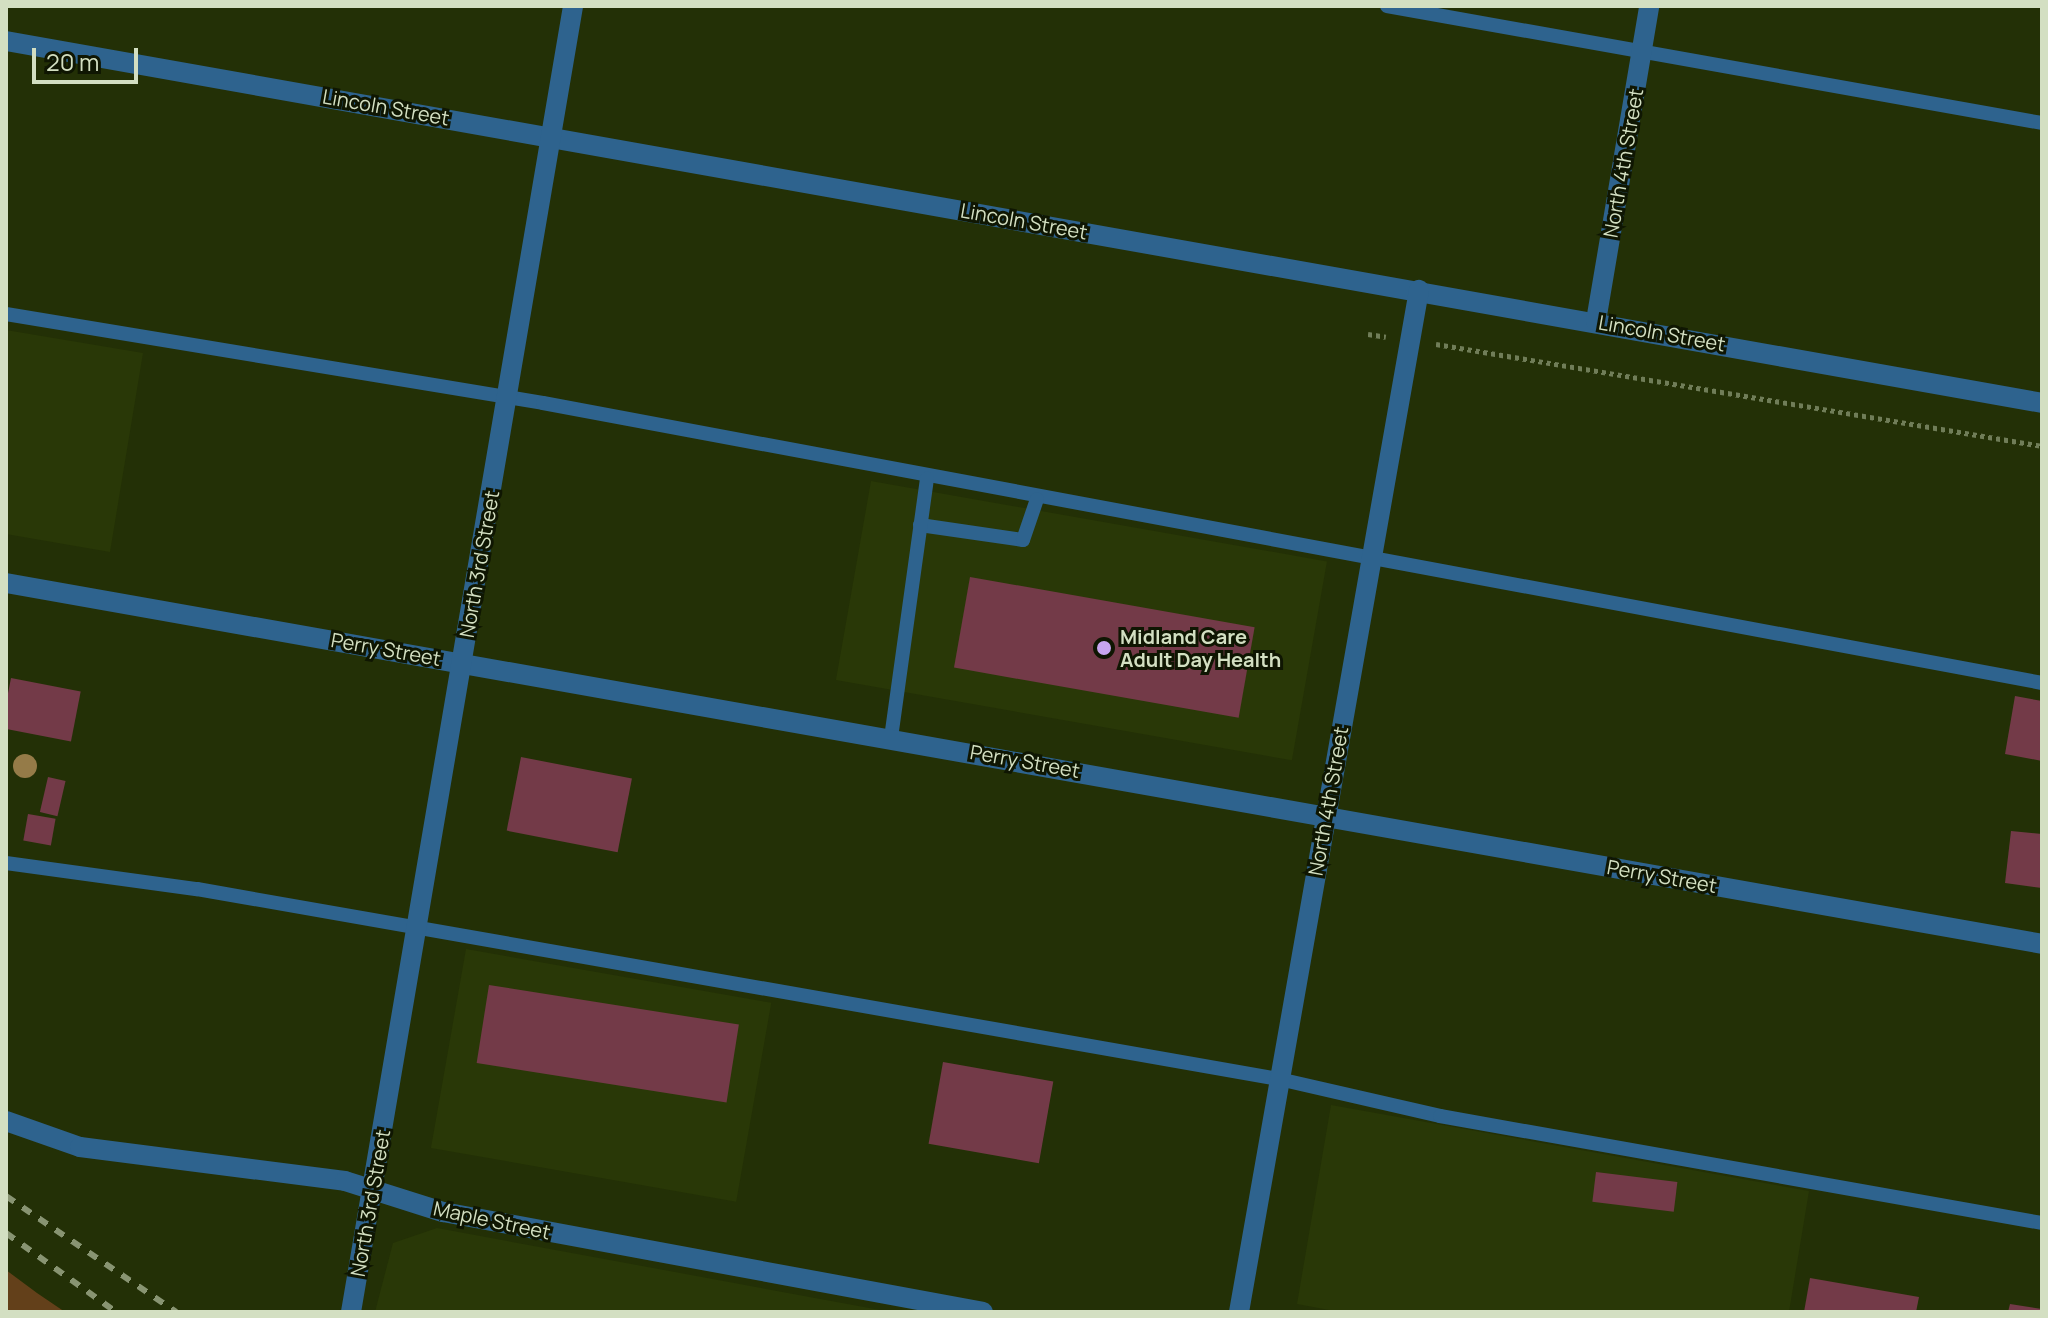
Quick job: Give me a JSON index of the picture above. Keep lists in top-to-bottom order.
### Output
{
  "streets": {
    "street": [
      "Lincoln Street",
      "North 4th Street",
      "North 3rd Street",
      "Perry Street",
      "Maple Street"
    ]
  },
  "crossings": [
    ["Lincoln Street", "North 4th Street"],
    ["Lincoln Street", "North 3rd Street"],
    ["North 4th Street", "Perry Street"],
    ["North 3rd Street", "Perry Street"],
    ["North 3rd Street", "Maple Street"]
  ],
  "places": ["Midland Care Adult Day Health"],
  "scale_bar": "20 m"
}
